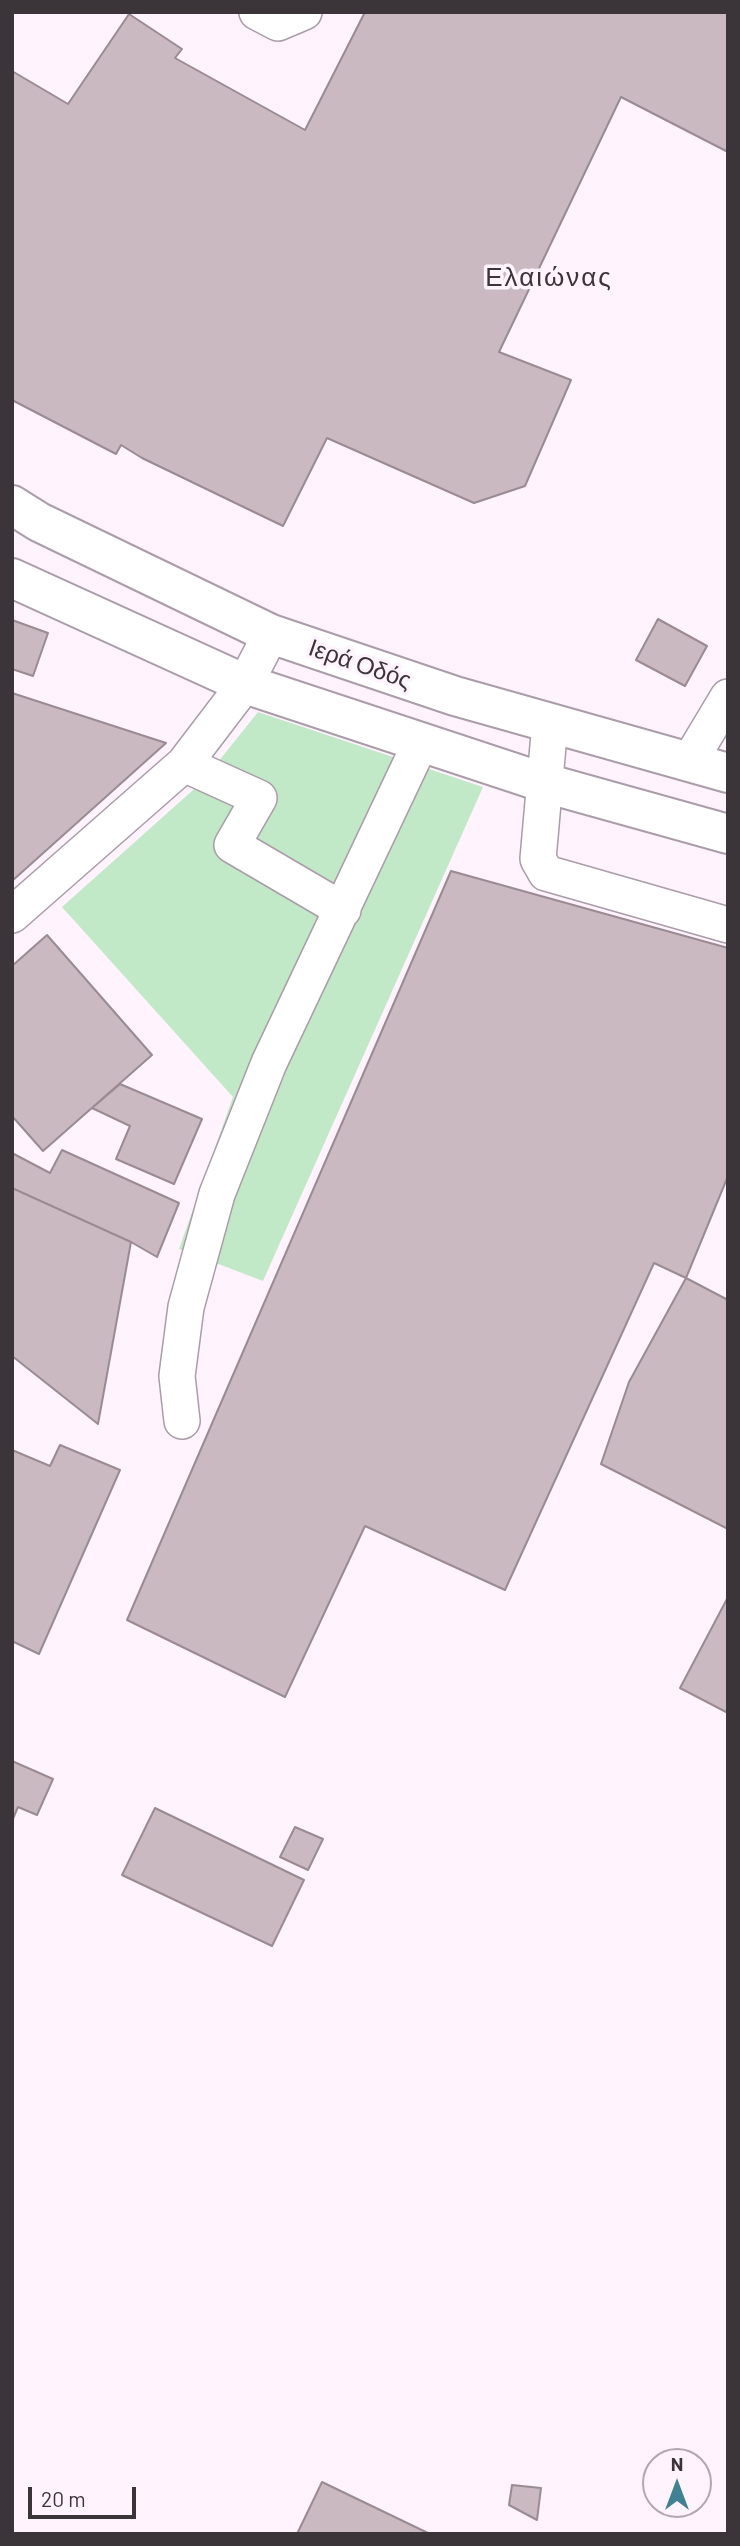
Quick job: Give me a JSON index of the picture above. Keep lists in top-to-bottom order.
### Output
{
  "streets": {
    "main road": ["Ιερά Οδός"]
  },
  "districts": ["Ελαιώνας"],
  "scale_bar": "20 m",
  "north": "top"
}
